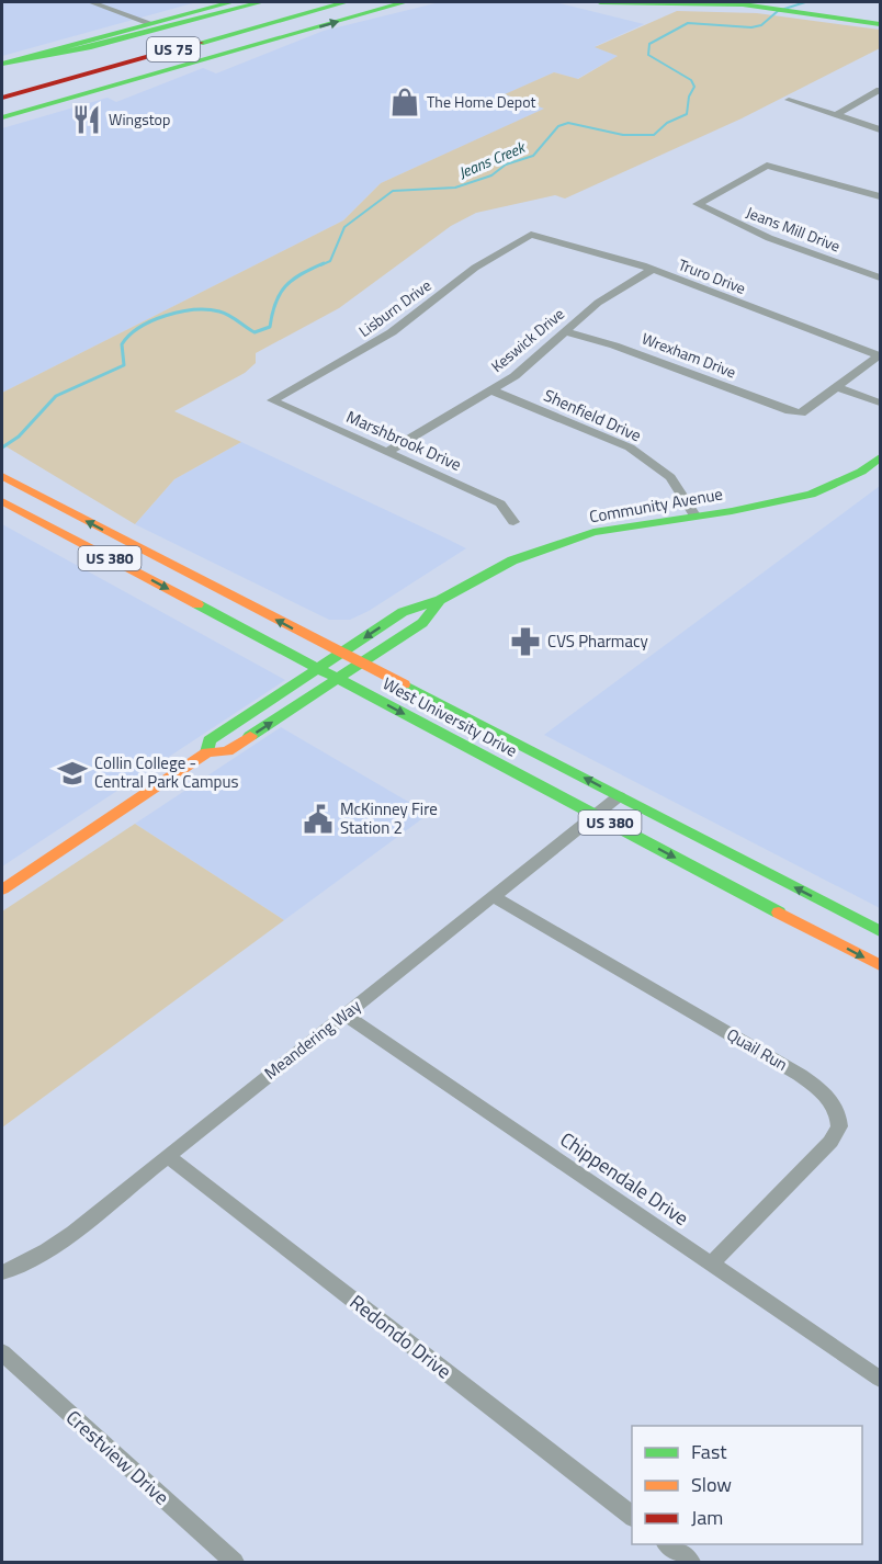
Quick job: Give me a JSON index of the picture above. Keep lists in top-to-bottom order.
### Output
{
  "streets": {
    "main road": [
      "US 75",
      "Community Avenue",
      "US 380",
      "West University Drive"
    ],
    "street": [
      "Jeans Mill Drive",
      "Truro Drive",
      "Lisburn Drive",
      "Keswick Drive",
      "Wrexham Drive",
      "Shenfield Drive",
      "Marshbrook Drive",
      "Meandering Way",
      "Quail Run",
      "Chippendale Drive",
      "Redondo Drive",
      "Crestview Drive"
    ]
  },
  "crossings": [
    ["Truro Drive", "Lisburn Drive"],
    ["Truro Drive", "Keswick Drive"],
    ["Lisburn Drive", "Marshbrook Drive"],
    ["Keswick Drive", "Wrexham Drive"],
    ["Keswick Drive", "Shenfield Drive"],
    ["Keswick Drive", "Marshbrook Drive"],
    ["Shenfield Drive", "Community Avenue"],
    ["Community Avenue", "West University Drive"],
    ["West University Drive", "Meandering Way"],
    ["Meandering Way", "Quail Run"],
    ["Meandering Way", "Chippendale Drive"],
    ["Meandering Way", "Redondo Drive"],
    ["Quail Run", "Chippendale Drive"]
  ],
  "water": ["Jeans Creek"],
  "places": {
    "shop": ["The Home Depot"],
    "restaurant": ["Wingstop"],
    "pharmacy": ["CVS Pharmacy"],
    "school or university": ["Collin College - Central Park Campus"],
    "public building": ["McKinney Fire Station 2"]
  },
  "legend": ["Fast", "Slow", "Jam"]
}
